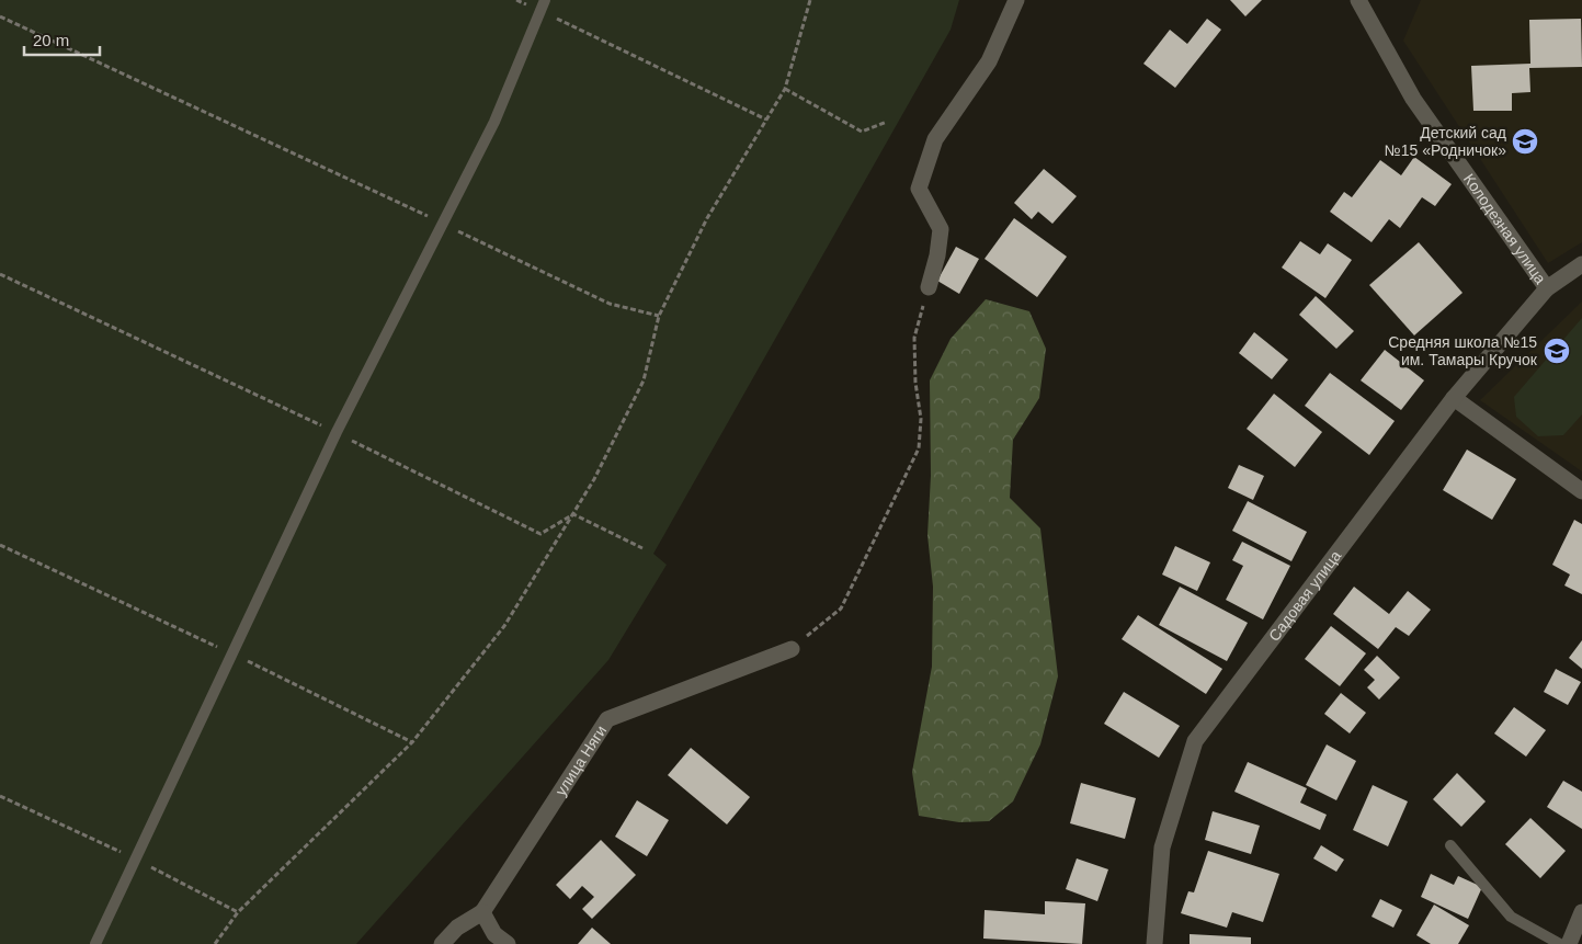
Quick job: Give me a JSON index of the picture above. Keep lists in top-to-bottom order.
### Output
{
  "streets": {
    "street": ["Колодезная улица", "Садовая улица", "улица Няги"]
  },
  "crossings": [
    ["Колодезная улица", "Садовая улица"]
  ],
  "places": {
    "school or university": ["Детский сад №15 «Родничок»", "Средняя школа №15 им. Тамары Кручок"]
  },
  "scale_bar": "20 m"
}
